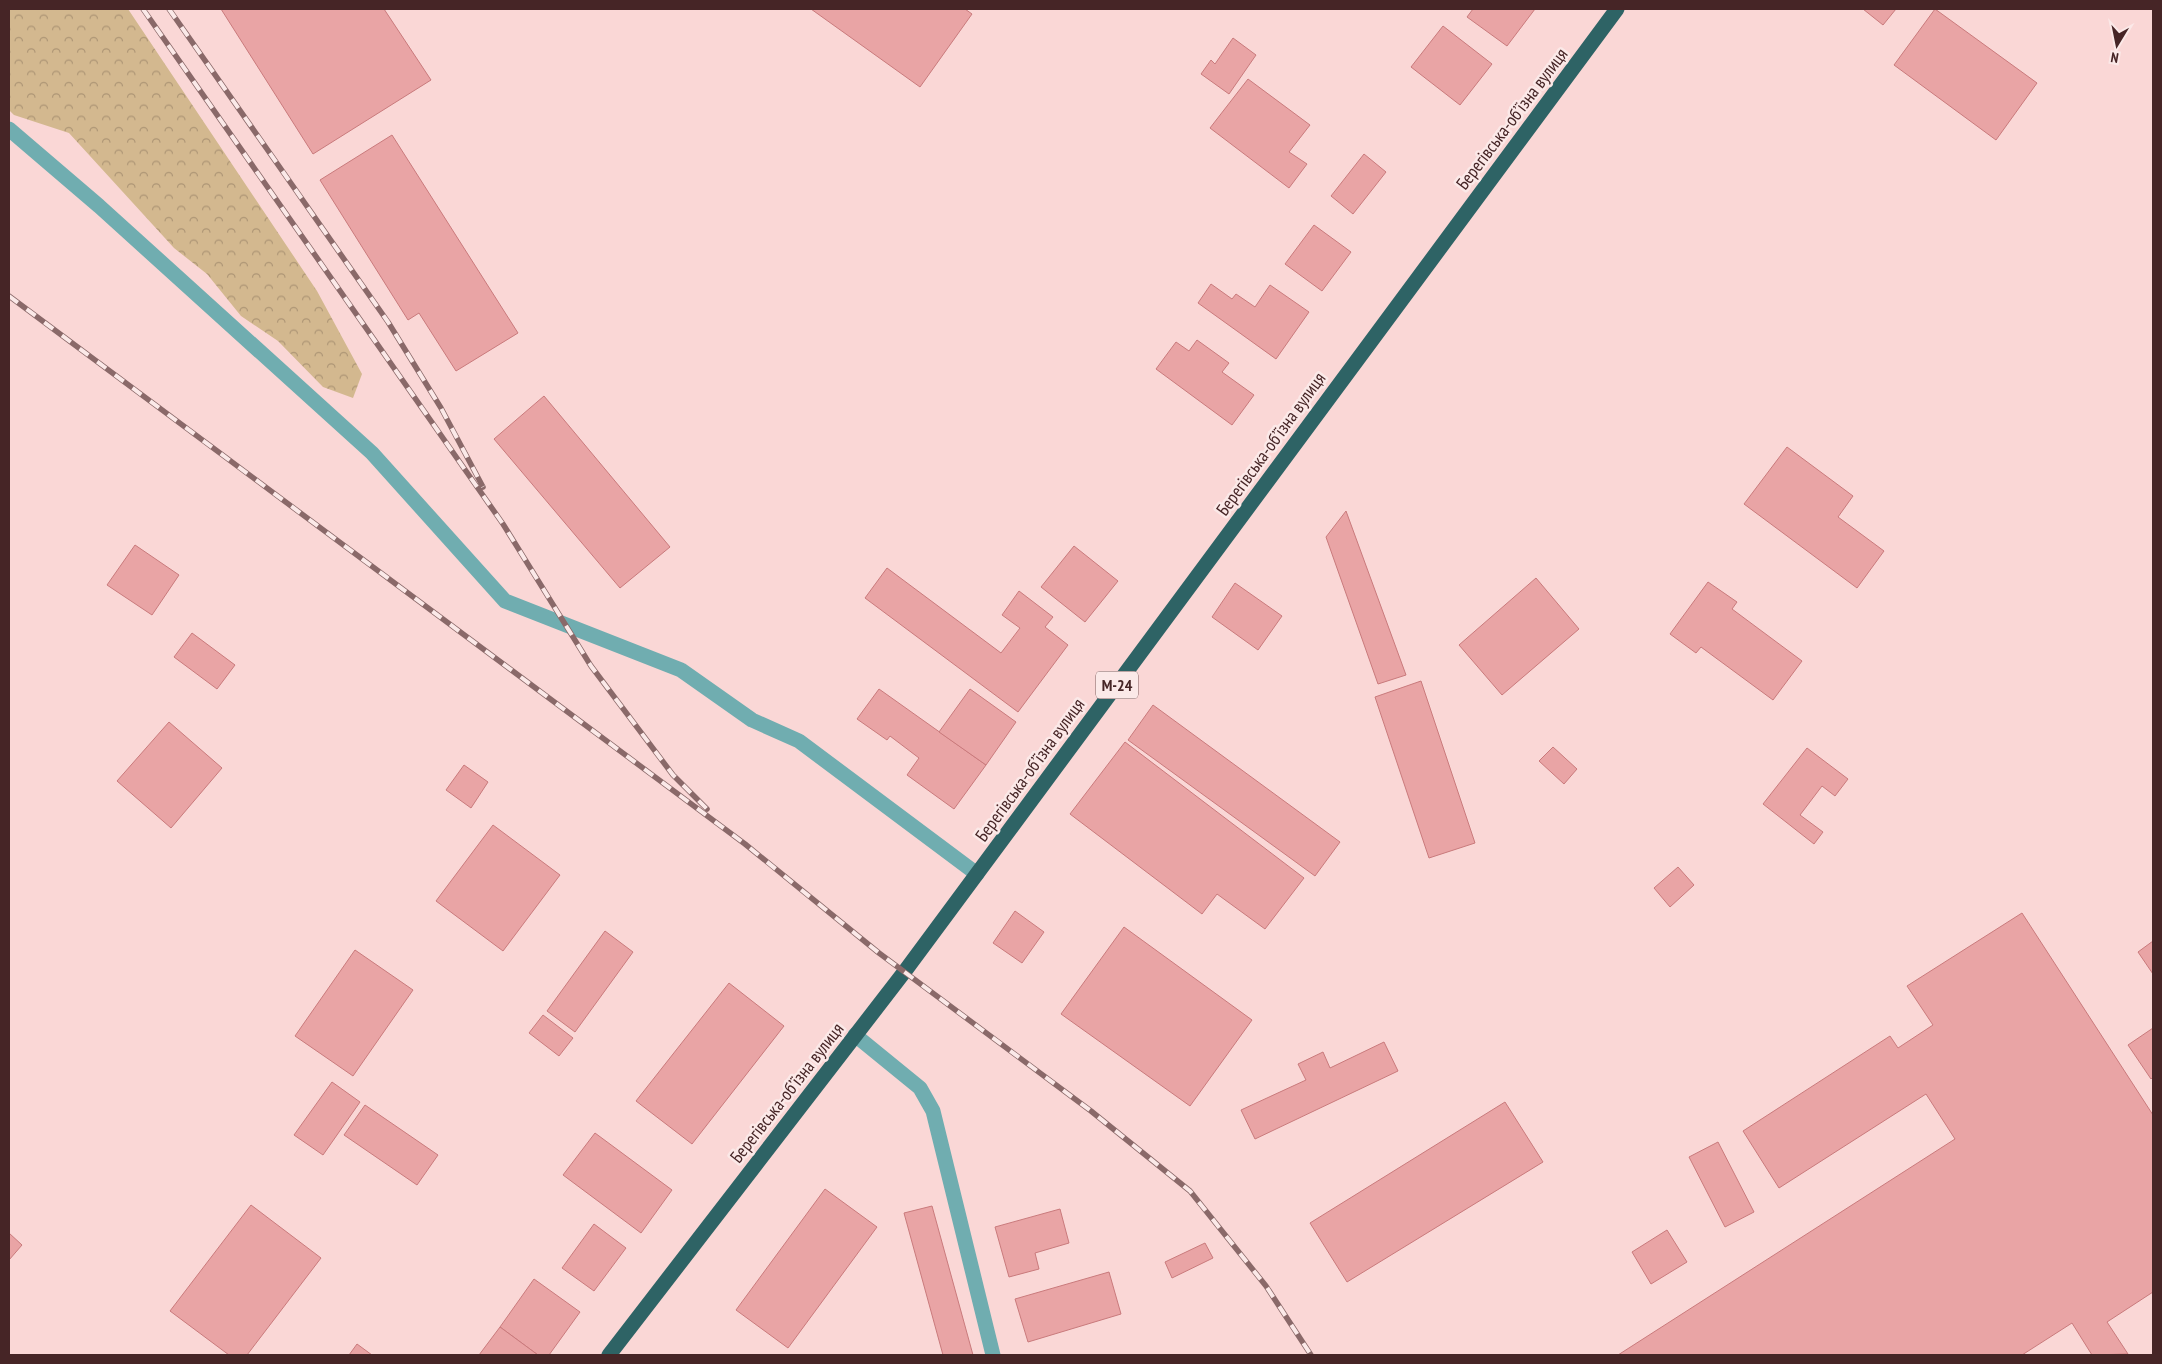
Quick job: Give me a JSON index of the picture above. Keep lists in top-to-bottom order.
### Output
{
  "streets": {
    "highway": ["Берегівська-обʼїзна вулиця", "М-24"]
  },
  "north": "bottom"
}
